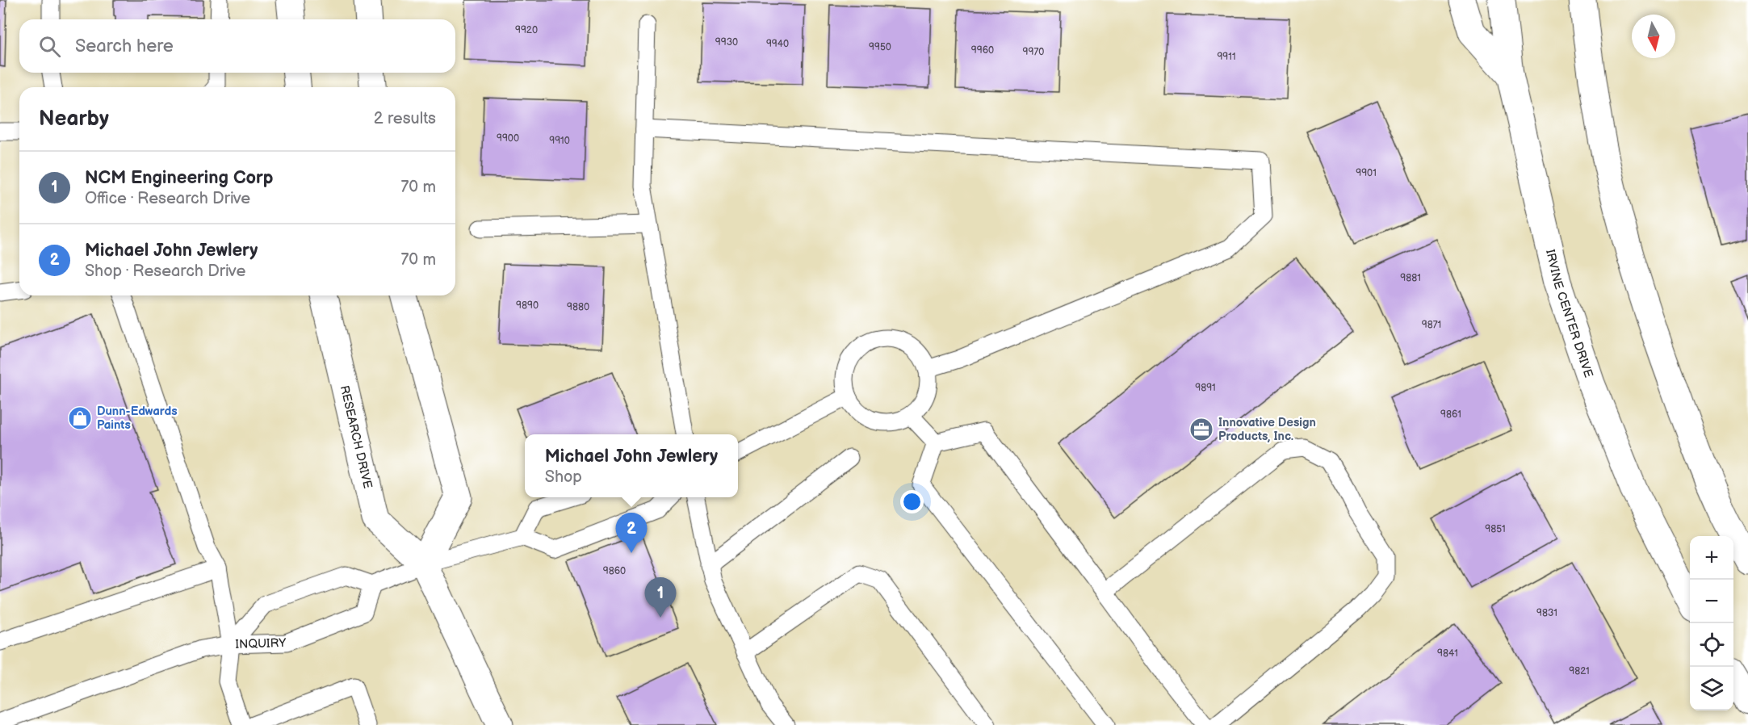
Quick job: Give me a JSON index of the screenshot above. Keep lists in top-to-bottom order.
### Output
{
  "streets": {
    "main road": ["IRVINE CENTER DRIVE", "RESEARCH DRIVE"],
    "lane": ["INQUIRY"]
  },
  "places": {
    "shop": ["Dunn-Edwards Paints"],
    "office": ["Innovative Design Products, Inc."]
  },
  "house_numbers": [
    "9920",
    "9930",
    "9940",
    "9950",
    "9960",
    "9970",
    "9911",
    "9900",
    "9910",
    "9901",
    "9881",
    "9890",
    "9880",
    "9871",
    "9891",
    "9861",
    "9851",
    "9860",
    "9831",
    "9841",
    "9821"
  ],
  "north": "bottom",
  "page": {
    "search": "Search here",
    "heading": ["Nearby", "2 results"],
    "list": [
      {
        "mark": "1",
        "name": "NCM Engineering Corp",
        "note": "Office · Research Drive",
        "value": "70 m"
      },
      {
        "mark": "2",
        "name": "Michael John Jewlery",
        "note": "Shop · Research Drive",
        "value": "70 m"
      }
    ],
    "popup": ["Michael John Jewlery", "Shop"],
    "pins": ["2", "1"],
    "map_buttons": ["+", "−"]
  }
}
